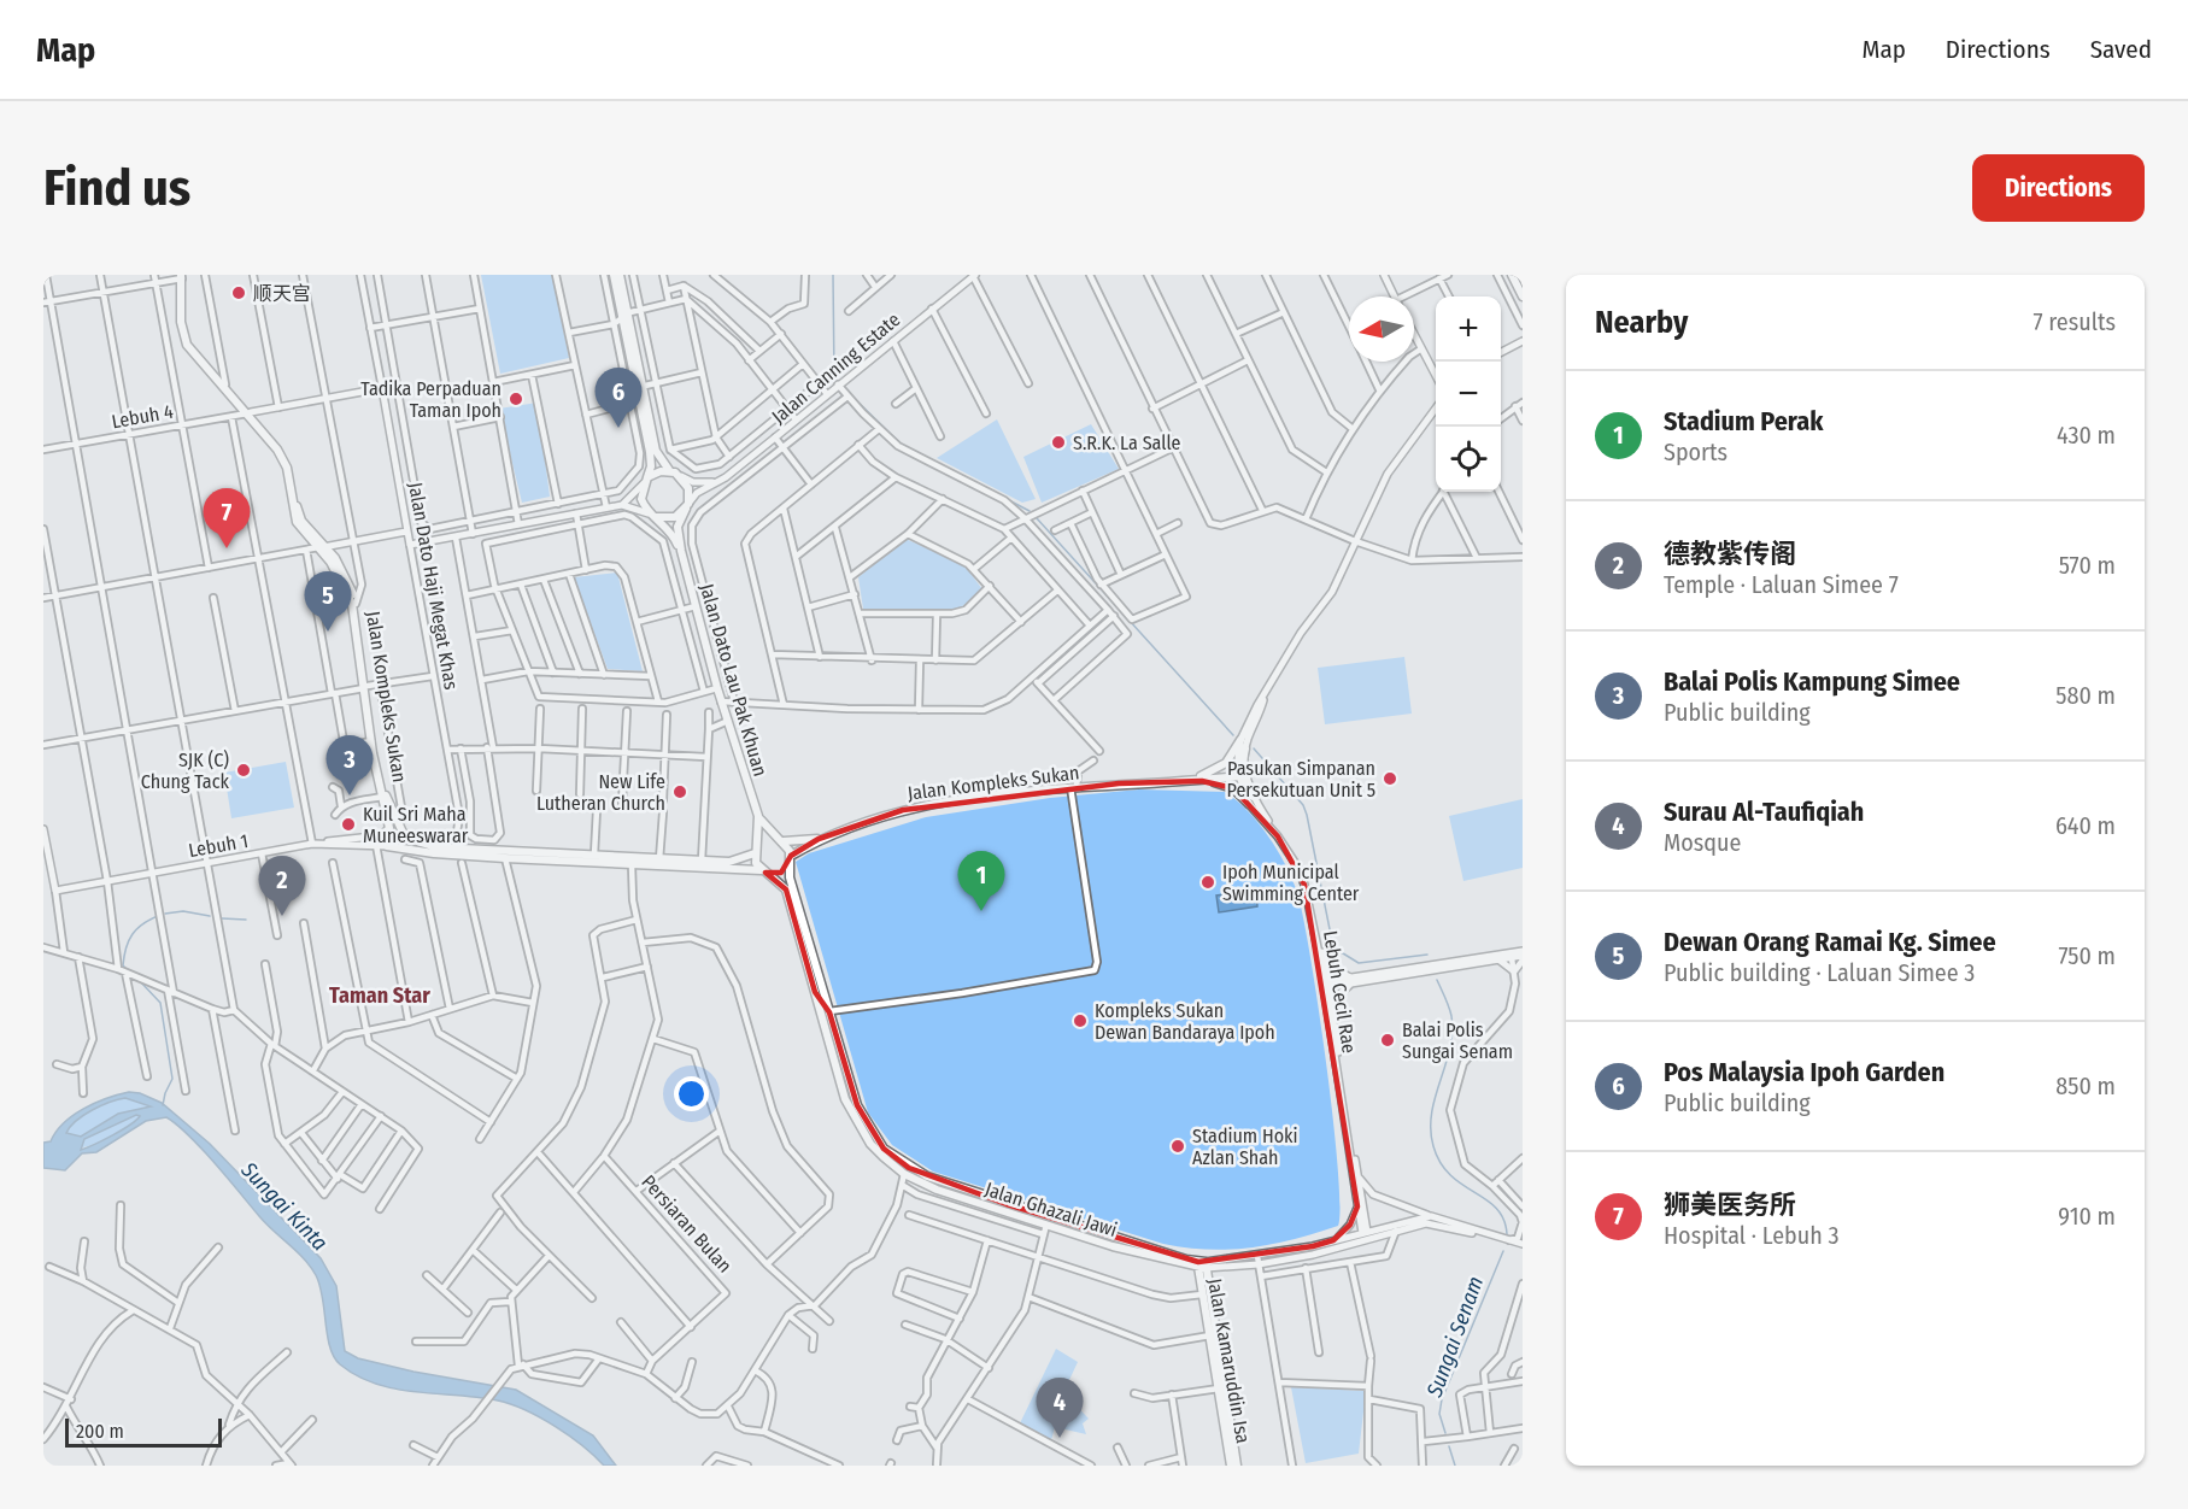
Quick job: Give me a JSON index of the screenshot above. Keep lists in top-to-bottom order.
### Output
{
  "streets": {
    "main road": [
      "Jalan Dato Lau Pak Khuan",
      "Jalan Kompleks Sukan",
      "Jalan Ghazali Jawi",
      "Jalan Kamaruddin Isa"
    ],
    "street": [
      "Jalan Canning Estate",
      "Lebuh 4",
      "Jalan Dato Haji Megat Khas",
      "Lebuh 1",
      "Lebuh Cecil Rae",
      "Persiaran Bulan"
    ]
  },
  "crossings": [
    ["Jalan Canning Estate", "Jalan Dato Lau Pak Khuan"],
    ["Lebuh 4", "Jalan Dato Haji Megat Khas"],
    ["Lebuh 4", "Jalan Kompleks Sukan"],
    ["Jalan Kompleks Sukan", "Lebuh 1"],
    ["Jalan Kompleks Sukan", "Lebuh Cecil Rae"],
    ["Jalan Kompleks Sukan", "Jalan Ghazali Jawi"],
    ["Lebuh Cecil Rae", "Jalan Ghazali Jawi"],
    ["Jalan Ghazali Jawi", "Jalan Kamaruddin Isa"]
  ],
  "districts": ["Taman Star"],
  "water": ["Sungai Kinta", "Sungai Senam"],
  "places": [
    "顺天宫",
    "Tadika Perpaduan Taman Ipoh",
    "S.R.K. La Salle",
    "SJK (C) Chung Tack",
    "Pasukan Simpanan Persekutuan Unit 5",
    "New Life Lutheran Church",
    "Kuil Sri Maha Muneeswarar",
    "Ipoh Municipal Swimming Center",
    "Kompleks Sukan Dewan Bandaraya Ipoh",
    "Balai Polis Sungai Senam",
    "Stadium Hoki Azlan Shah"
  ],
  "scale_bar": "200 m",
  "north": "left",
  "page": {
    "header": "Map",
    "nav": ["Map", "Directions", "Saved"],
    "buttons": "Directions",
    "title": "Find us",
    "heading": ["Nearby", "7 results"],
    "map_buttons": ["+", "−"],
    "pins": [
      "6",
      "7",
      "5",
      "3",
      "1",
      "2",
      "4"
    ],
    "list": [
      {
        "mark": "1",
        "name": "Stadium Perak",
        "note": "Sports",
        "value": "430 m"
      },
      {
        "mark": "2",
        "name": "德教紫传阁",
        "note": "Temple · Laluan Simee 7",
        "value": "570 m"
      },
      {
        "mark": "3",
        "name": "Balai Polis Kampung Simee",
        "note": "Public building",
        "value": "580 m"
      },
      {
        "mark": "4",
        "name": "Surau Al-Taufiqiah",
        "note": "Mosque",
        "value": "640 m"
      },
      {
        "mark": "5",
        "name": "Dewan Orang Ramai Kg. Simee",
        "note": "Public building · Laluan Simee 3",
        "value": "750 m"
      },
      {
        "mark": "6",
        "name": "Pos Malaysia Ipoh Garden",
        "note": "Public building",
        "value": "850 m"
      },
      {
        "mark": "7",
        "name": "狮美医务所",
        "note": "Hospital · Lebuh 3",
        "value": "910 m"
      }
    ],
    "scale": "200 m"
  }
}
